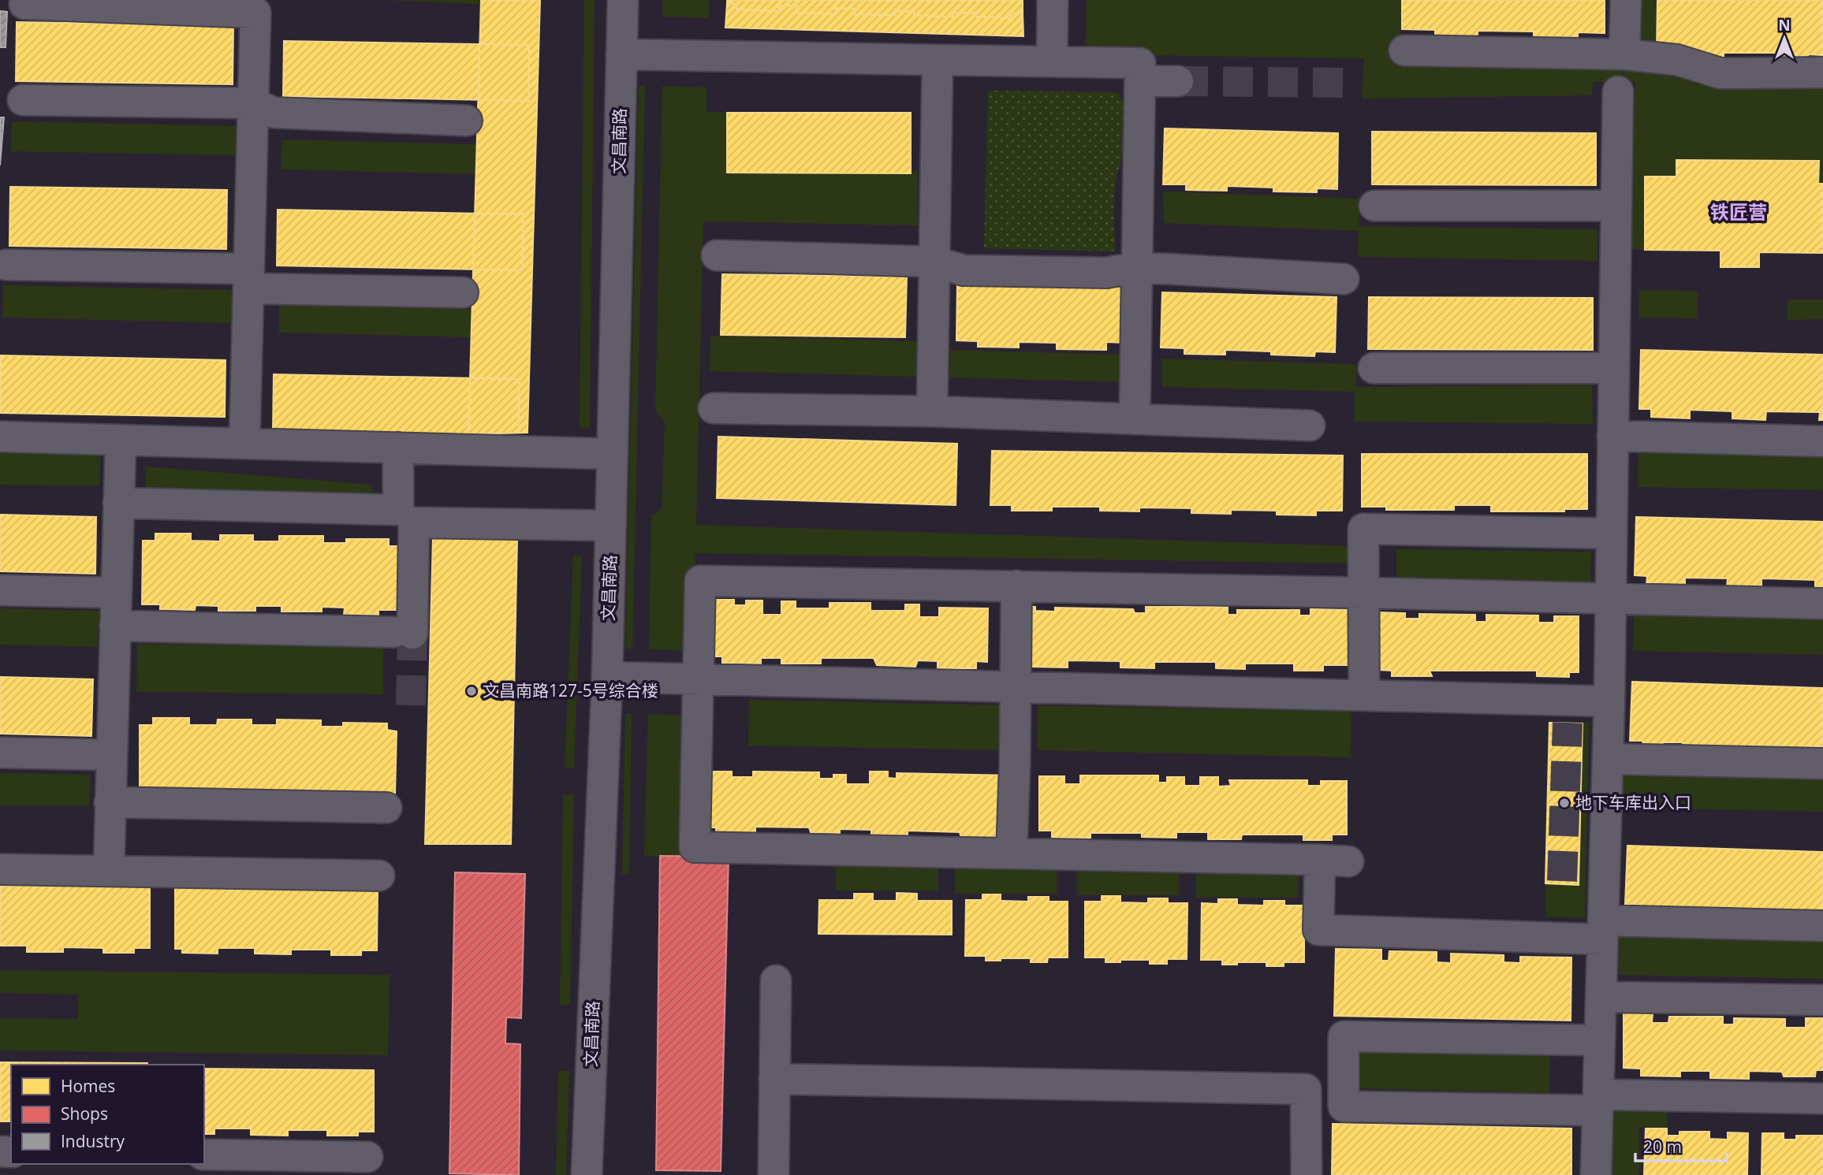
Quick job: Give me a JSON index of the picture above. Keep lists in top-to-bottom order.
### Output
{
  "streets": {
    "street": ["文昌南路"]
  },
  "districts": ["铁匠营"],
  "places": ["文昌南路127-5号综合楼", "地下车库出入口"],
  "legend": ["Homes", "Shops", "Industry"],
  "scale_bar": "20 m",
  "north": "top"
}
